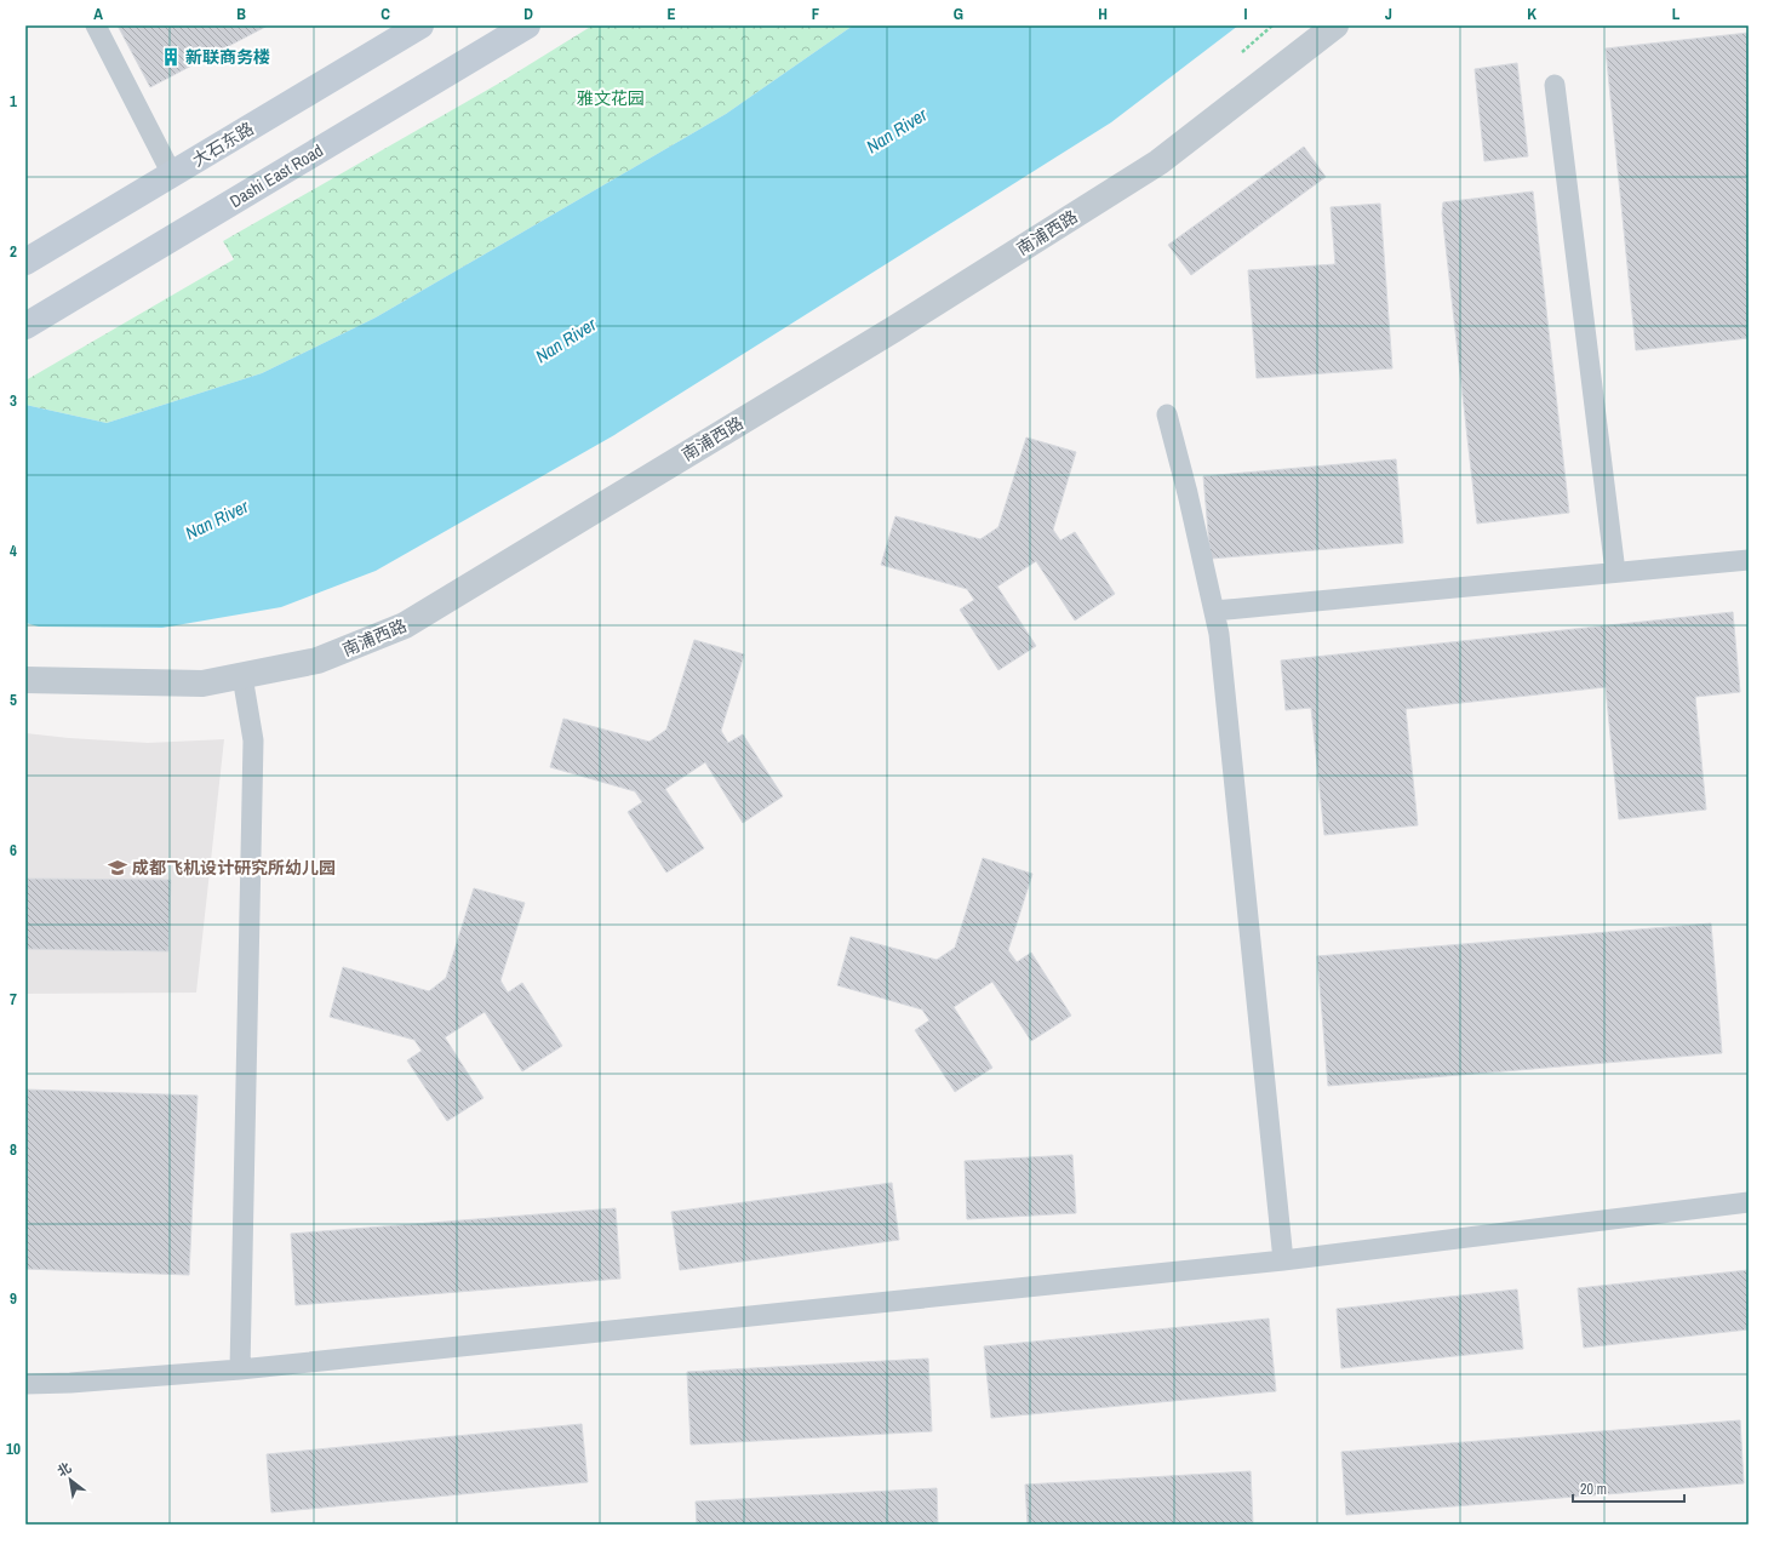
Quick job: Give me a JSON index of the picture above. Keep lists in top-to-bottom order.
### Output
{
  "streets": {
    "main road": ["大石东路", "Dashi East Road"],
    "street": ["南浦西路"]
  },
  "water": ["Nan River"],
  "parks": ["雅文花园"],
  "places": {
    "building": ["新联商务楼"],
    "school or university": ["成都飞机设计研究所幼儿园"]
  },
  "scale_bar": "20 m",
  "north": "top left",
  "grid": {
    "columns": [
      "A",
      "B",
      "C",
      "D",
      "E",
      "F",
      "G",
      "H",
      "I",
      "J",
      "K",
      "L"
    ],
    "rows": [
      "1",
      "2",
      "3",
      "4",
      "5",
      "6",
      "7",
      "8",
      "9",
      "10"
    ]
  }
}
